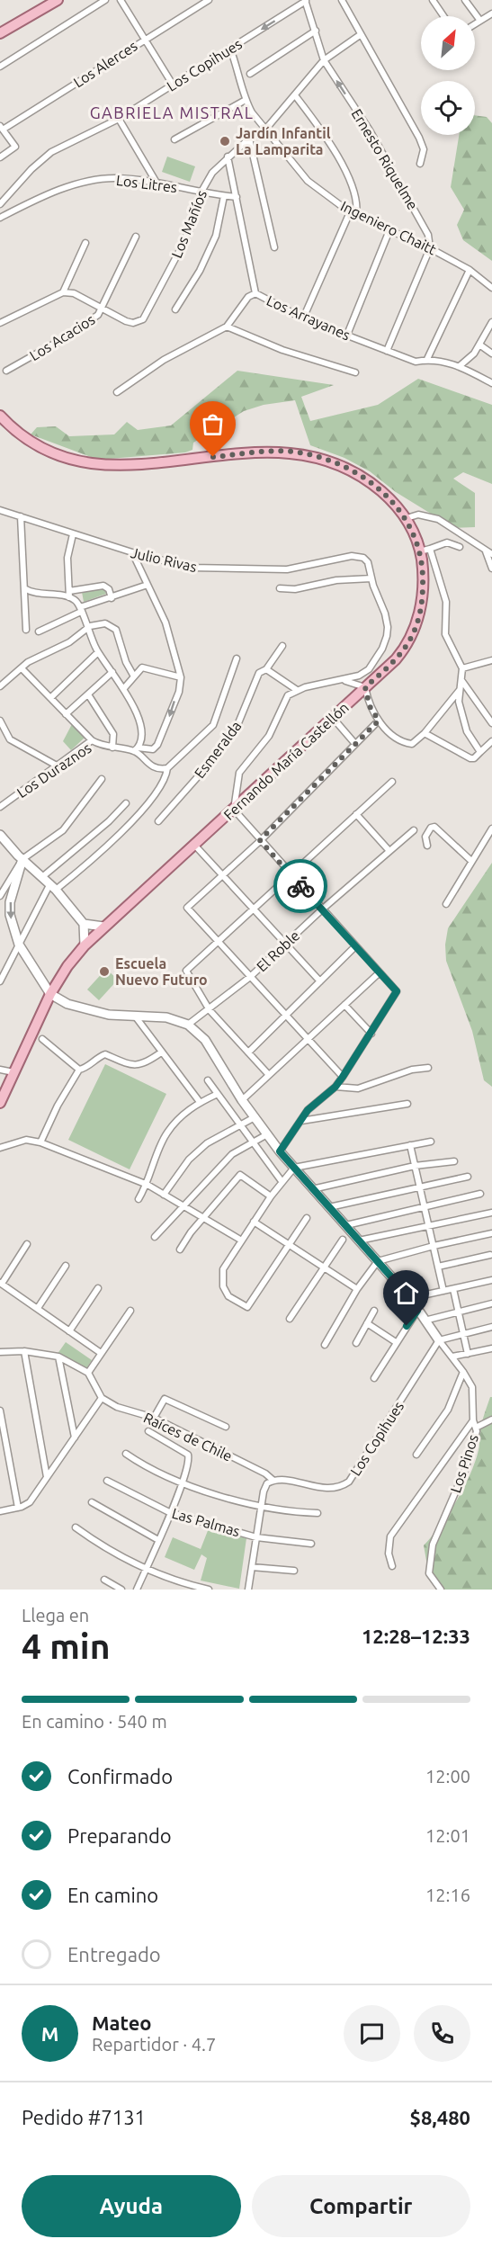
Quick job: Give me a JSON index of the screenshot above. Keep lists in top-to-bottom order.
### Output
{
  "streets": {
    "main road": ["Fernando María Castellón"],
    "street": [
      "Los Alerces",
      "Los Copihues",
      "Ernesto Riquelme",
      "Los Litres",
      "Los Mañíos",
      "Ingeniero Chaitt",
      "Los Arrayanes",
      "Los Acacios",
      "Julio Rivas",
      "Esmeralda",
      "Los Duraznos",
      "El Roble",
      "Raíces de Chile",
      "Los Pinos",
      "Las Palmas"
    ]
  },
  "crossings": [
    ["Los Copihues", "Ernesto Riquelme"],
    ["Los Copihues", "Ingeniero Chaitt"],
    ["Los Copihues", "Raíces de Chile"],
    ["Los Copihues", "Los Pinos"],
    ["Ernesto Riquelme", "Los Mañíos"],
    ["Ernesto Riquelme", "Ingeniero Chaitt"],
    ["Los Litres", "Los Mañíos"],
    ["Los Litres", "Los Arrayanes"],
    ["Los Mañíos", "Ingeniero Chaitt"],
    ["Los Mañíos", "Los Arrayanes"],
    ["Los Mañíos", "Los Acacios"]
  ],
  "districts": ["GABRIELA MISTRAL"],
  "places": ["Jardín Infantil La Lamparita", "Escuela Nuevo Futuro"],
  "north": "top right",
  "page": {
    "heading": ["4 min", "Llega en", "12:28–12:33"],
    "panel": [
      "Mateo",
      "Repartidor · 4.7",
      "Pedido #7131",
      "$8,480"
    ],
    "bar": "En camino · 540 m",
    "list": [
      ["Confirmado", "12:00"],
      ["Preparando", "12:01"],
      ["En camino", "12:16"],
      "Entregado"
    ],
    "round": "M",
    "buttons": ["Ayuda", "Compartir"]
  }
}
